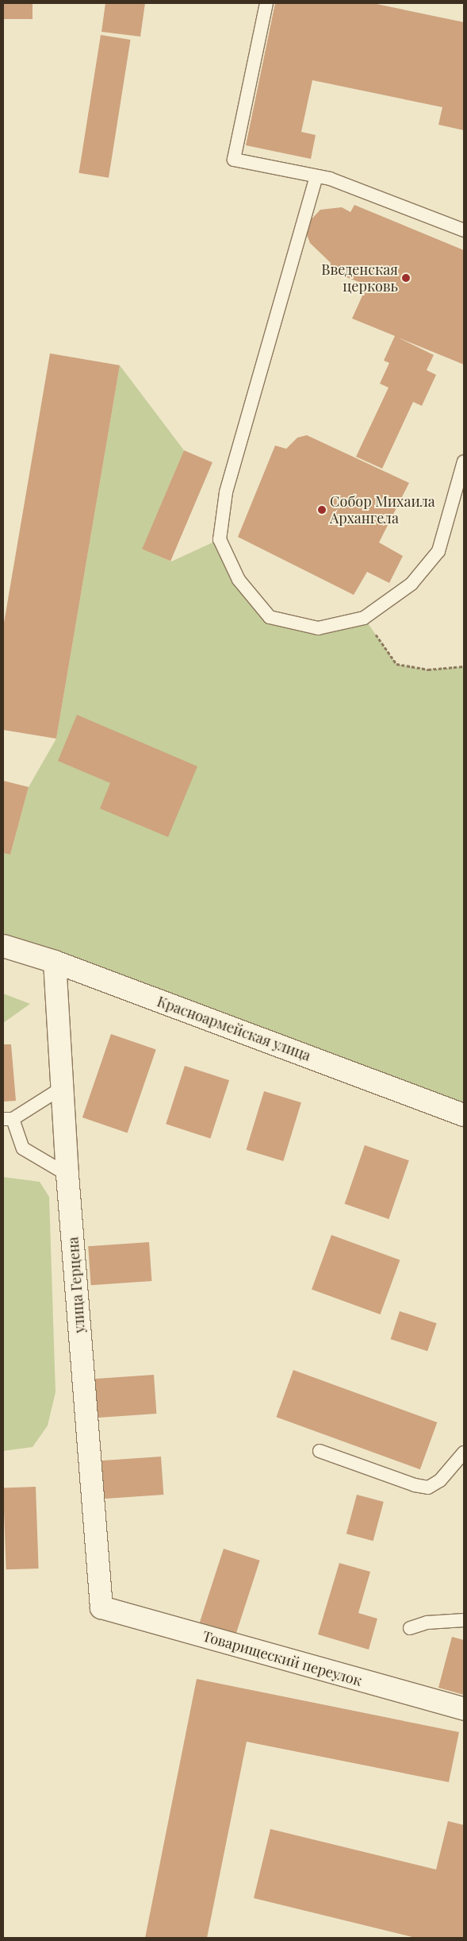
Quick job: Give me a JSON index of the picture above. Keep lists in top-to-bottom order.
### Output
{
  "streets": {
    "street": ["Красноармейская улица", "улица Герцена", "Товарищеский переулок"]
  },
  "crossings": [
    ["Красноармейская улица", "улица Герцена"],
    ["улица Герцена", "Товарищеский переулок"]
  ],
  "places": ["Введенская церковь", "Собор Михаила Архангела"]
}
